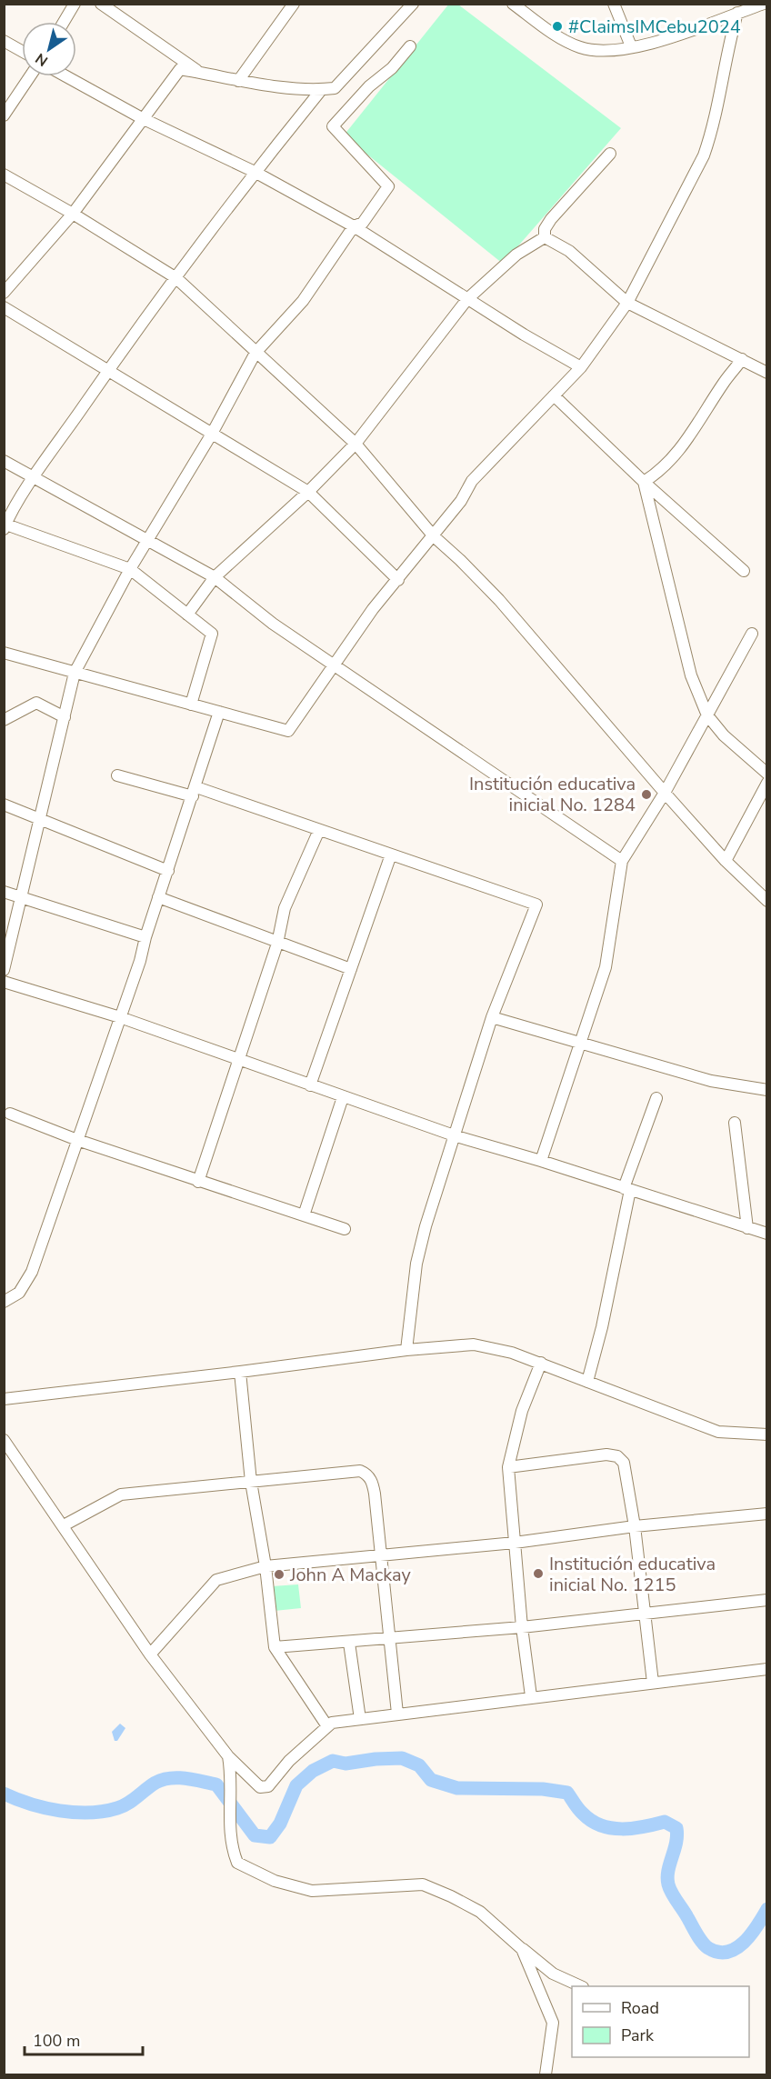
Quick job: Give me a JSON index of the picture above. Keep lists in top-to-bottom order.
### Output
{
  "places": [
    "#ClaimsIMCebu2024",
    "Institución educativa inicial No. 1284",
    "Institución educativa inicial No. 1215",
    "John A Mackay"
  ],
  "legend": ["Road", "Park"],
  "scale_bar": "100 m",
  "north": "bottom left"
}
